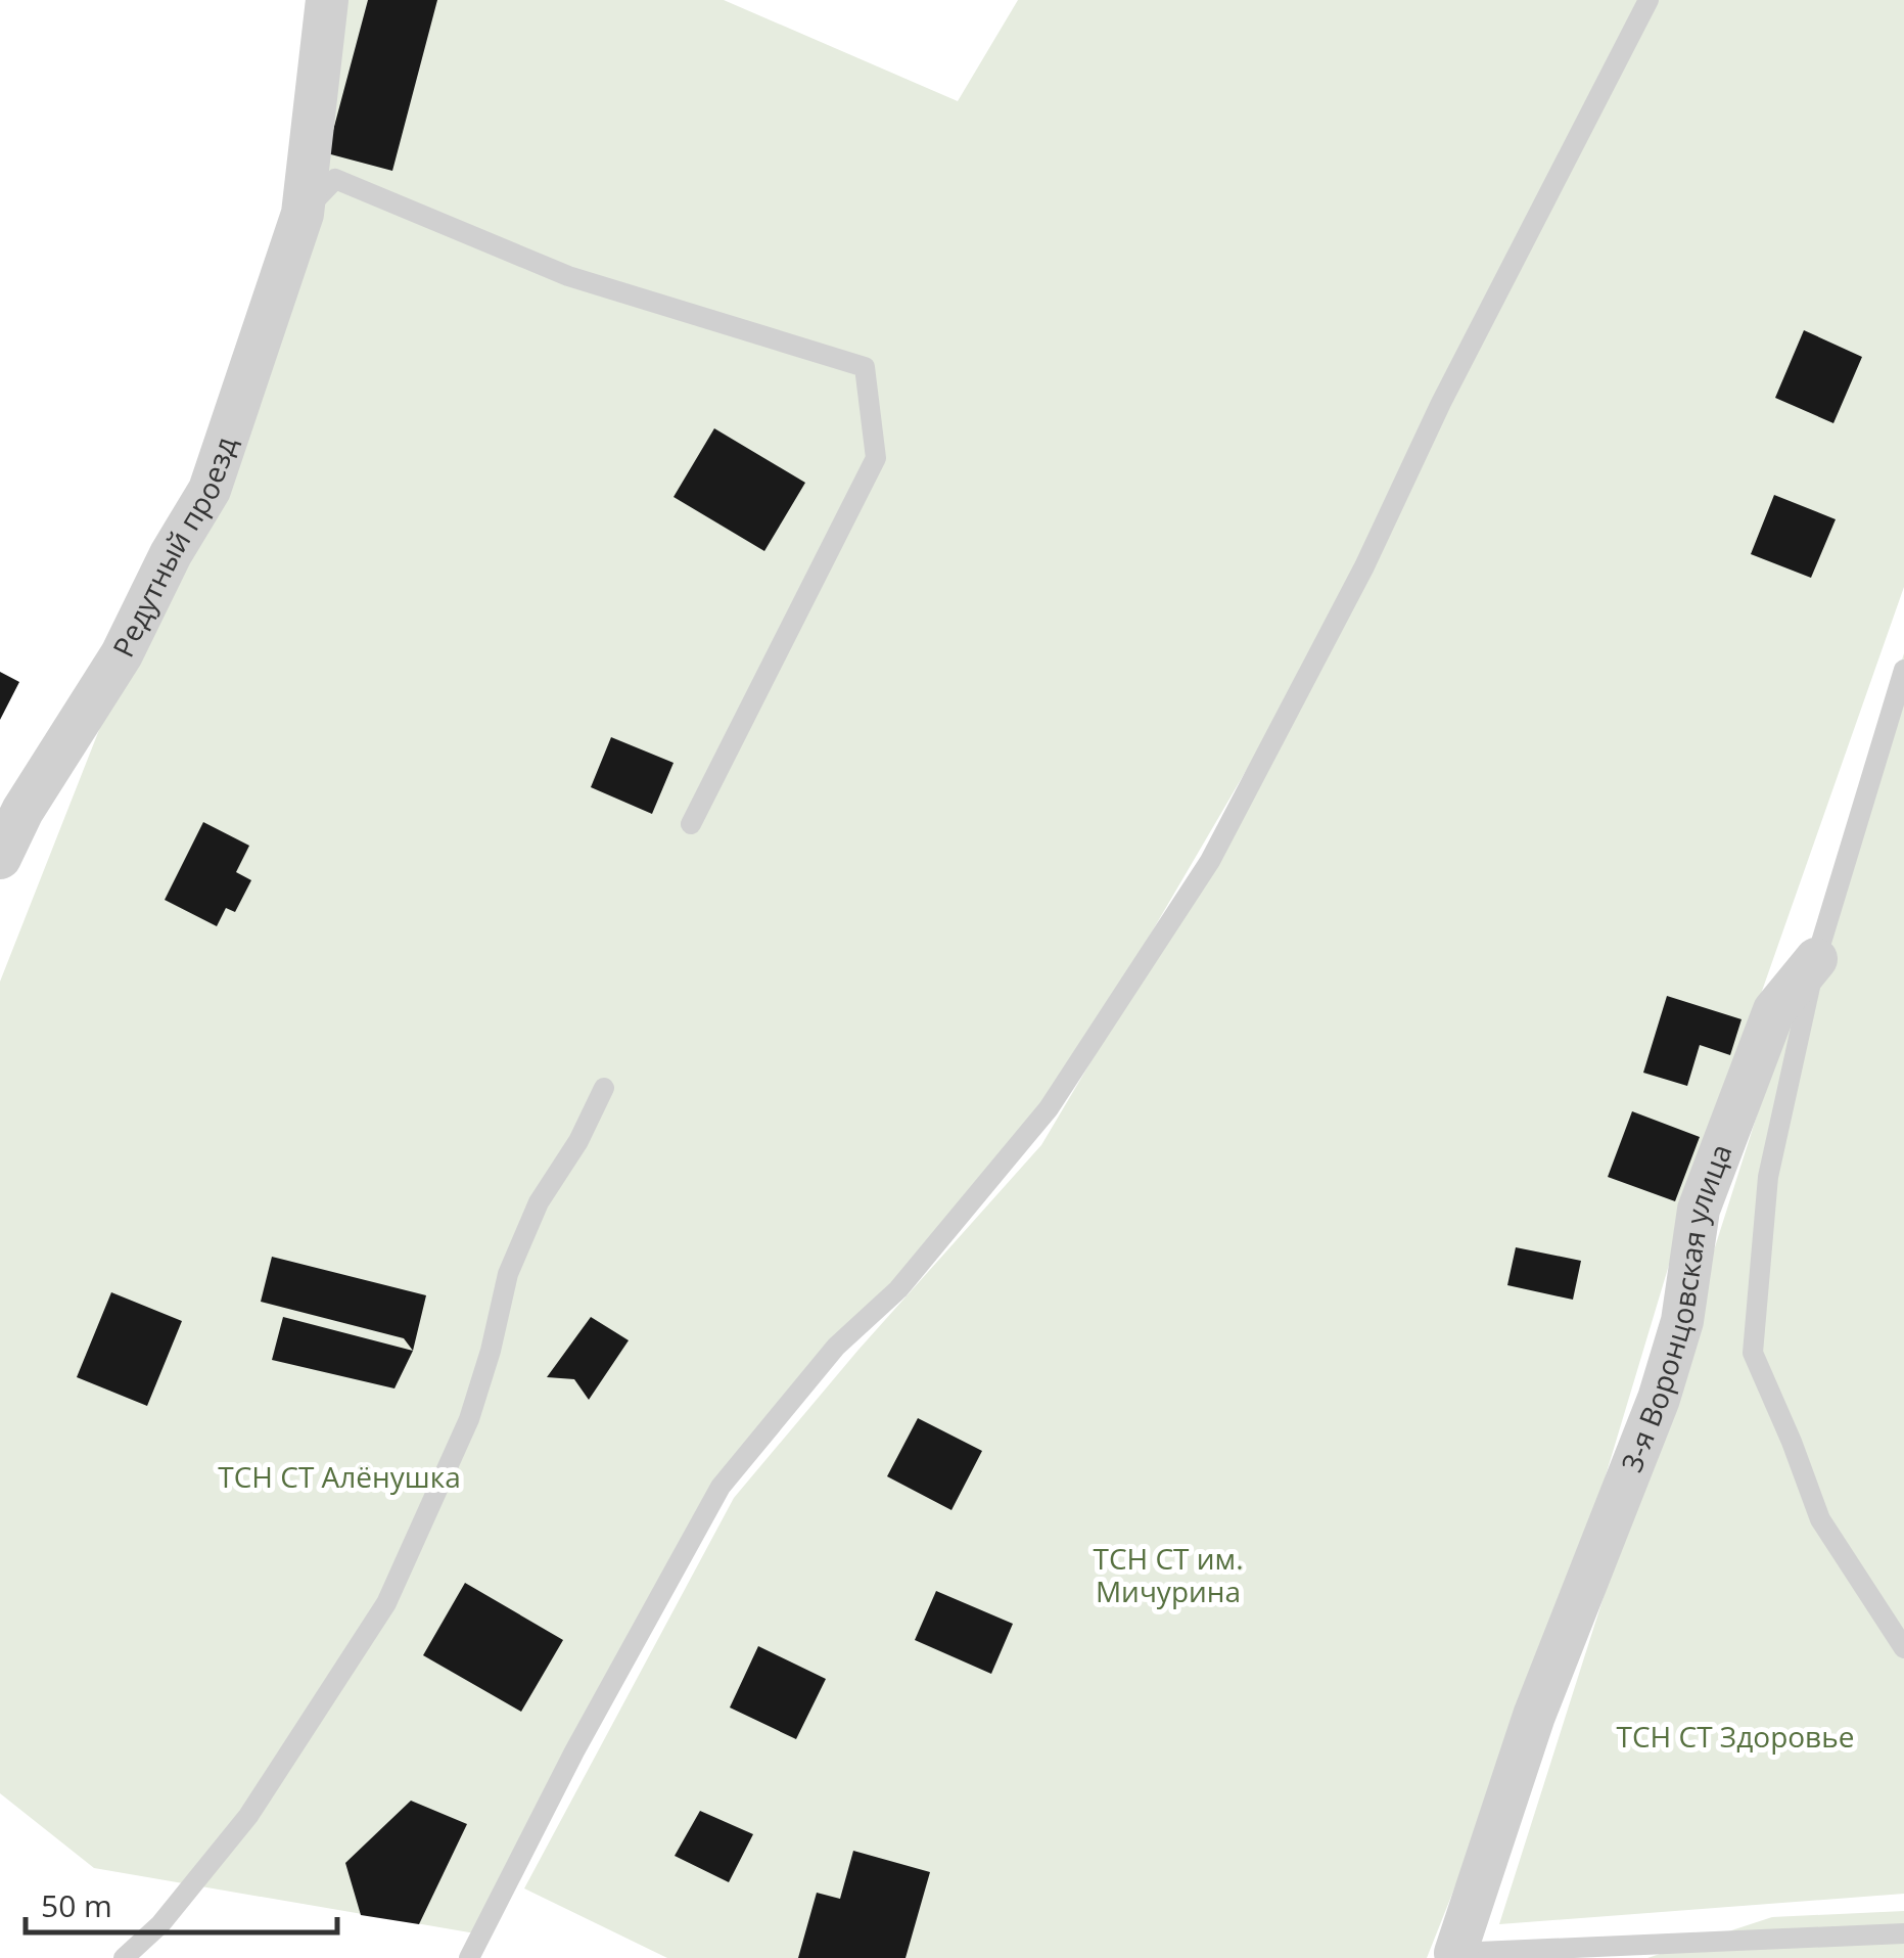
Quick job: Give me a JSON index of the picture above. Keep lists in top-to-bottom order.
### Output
{
  "streets": {
    "street": ["Редутный проезд", "3-я Воронцовская улица"]
  },
  "parks": ["ТСН СТ Алёнушка", "ТСН СТ им. Мичурина", "ТСН СТ Здоровье"],
  "scale_bar": "50 m"
}
